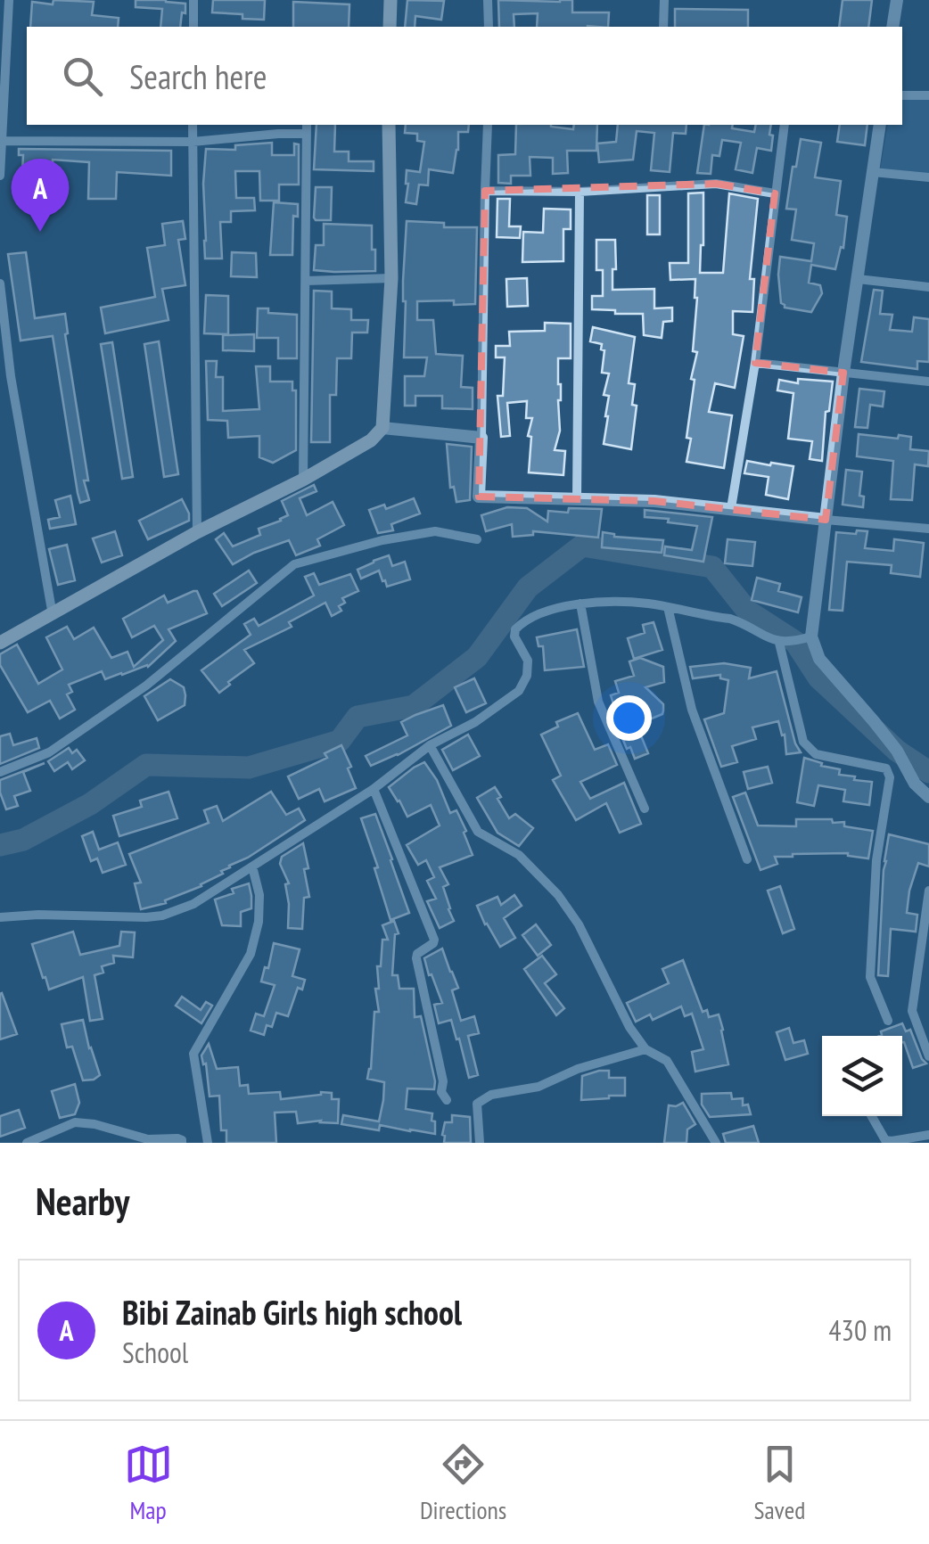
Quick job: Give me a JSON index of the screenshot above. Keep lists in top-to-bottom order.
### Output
{
  "page": {
    "search": "Search here",
    "pins": "A",
    "heading": "Nearby",
    "list": [
      {
        "mark": "A",
        "name": "Bibi Zainab Girls high school",
        "note": "School",
        "value": "430 m"
      }
    ],
    "nav": ["Map", "Directions", "Saved"]
  }
}
